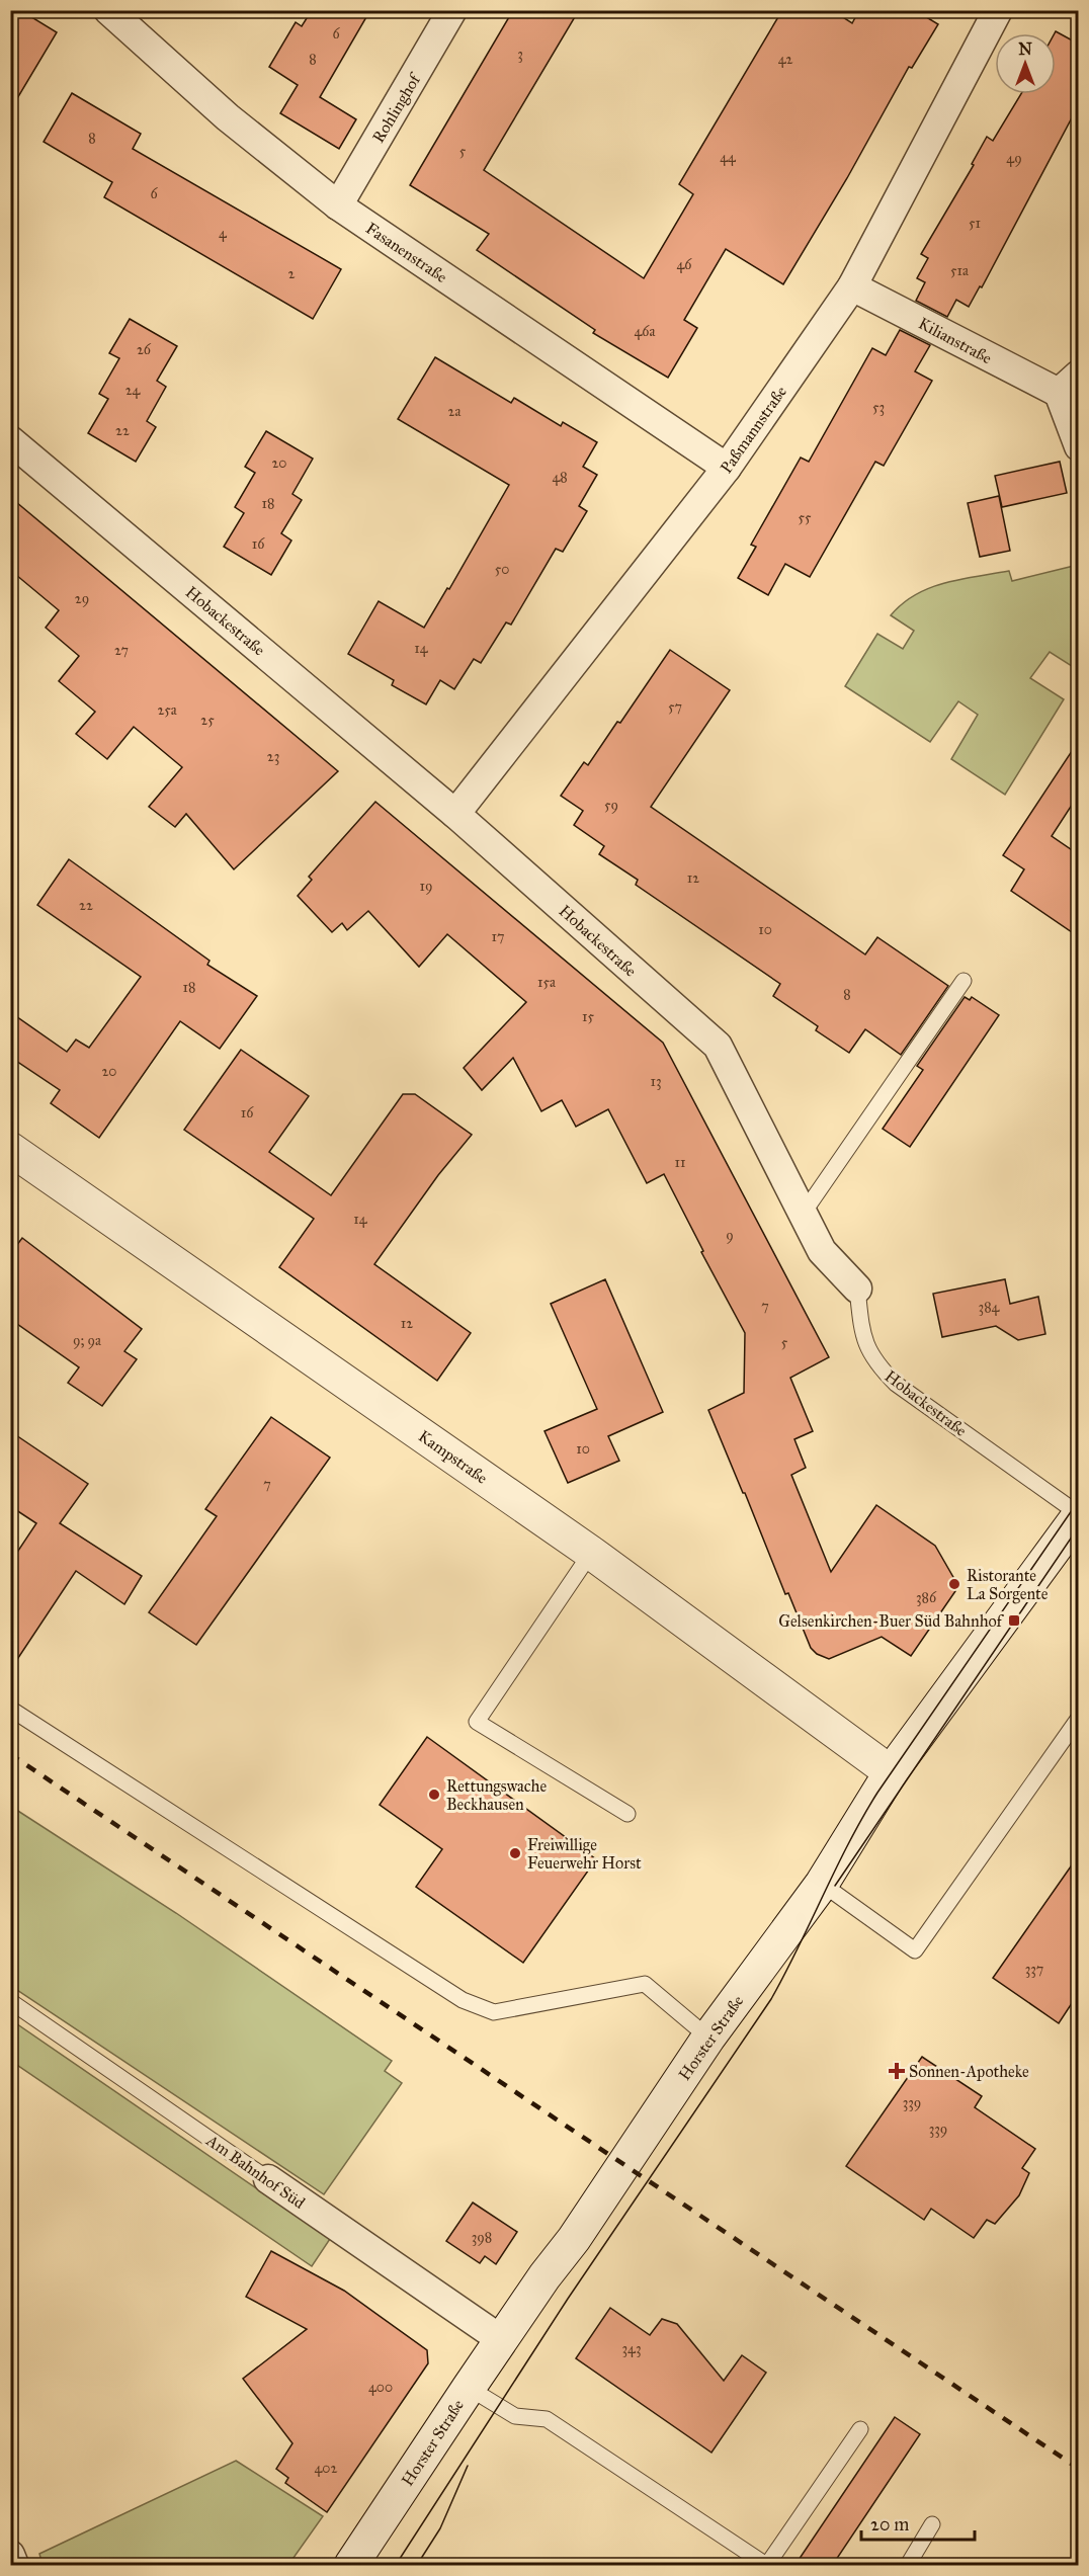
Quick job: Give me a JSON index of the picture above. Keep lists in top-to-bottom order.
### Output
{
  "streets": {
    "main road": ["Kampstraße", "Horster Straße"],
    "street": [
      "Rohlinghof",
      "Fasanenstraße",
      "Kilianstraße",
      "Paßmannstraße",
      "Hobackestraße",
      "Am Bahnhof Süd"
    ]
  },
  "crossings": [
    ["Rohlinghof", "Fasanenstraße"],
    ["Fasanenstraße", "Paßmannstraße"],
    ["Kilianstraße", "Paßmannstraße"],
    ["Paßmannstraße", "Hobackestraße"],
    ["Hobackestraße", "Horster Straße"],
    ["Kampstraße", "Horster Straße"],
    ["Horster Straße", "Am Bahnhof Süd"]
  ],
  "places": {
    "other": ["Ristorante La Sorgente", "Rettungswache Beckhausen", "Freiwillige Feuerwehr Horst"],
    "transit": ["Gelsenkirchen-Buer Süd Bahnhof"],
    "health": ["Sonnen-Apotheke"]
  },
  "house_numbers": [
    "6",
    "3",
    "8",
    "42",
    "8",
    "5",
    "44",
    "49",
    "6",
    "51",
    "4",
    "46",
    "51a",
    "2",
    "46a",
    "26",
    "24",
    "53",
    "2a",
    "22",
    "20",
    "48",
    "18",
    "55",
    "16",
    "50",
    "29",
    "14",
    "27",
    "57",
    "25a",
    "25",
    "23",
    "59",
    "12",
    "19",
    "22",
    "10",
    "17",
    "15a",
    "18",
    "8",
    "15",
    "20",
    "13",
    "16",
    "11",
    "14",
    "9",
    "7",
    "384",
    "12",
    "9; 9a",
    "5",
    "10",
    "7",
    "386",
    "337",
    "339",
    "339",
    "398",
    "343",
    "400",
    "402"
  ],
  "scale_bar": "20 m",
  "north": "top"
}
